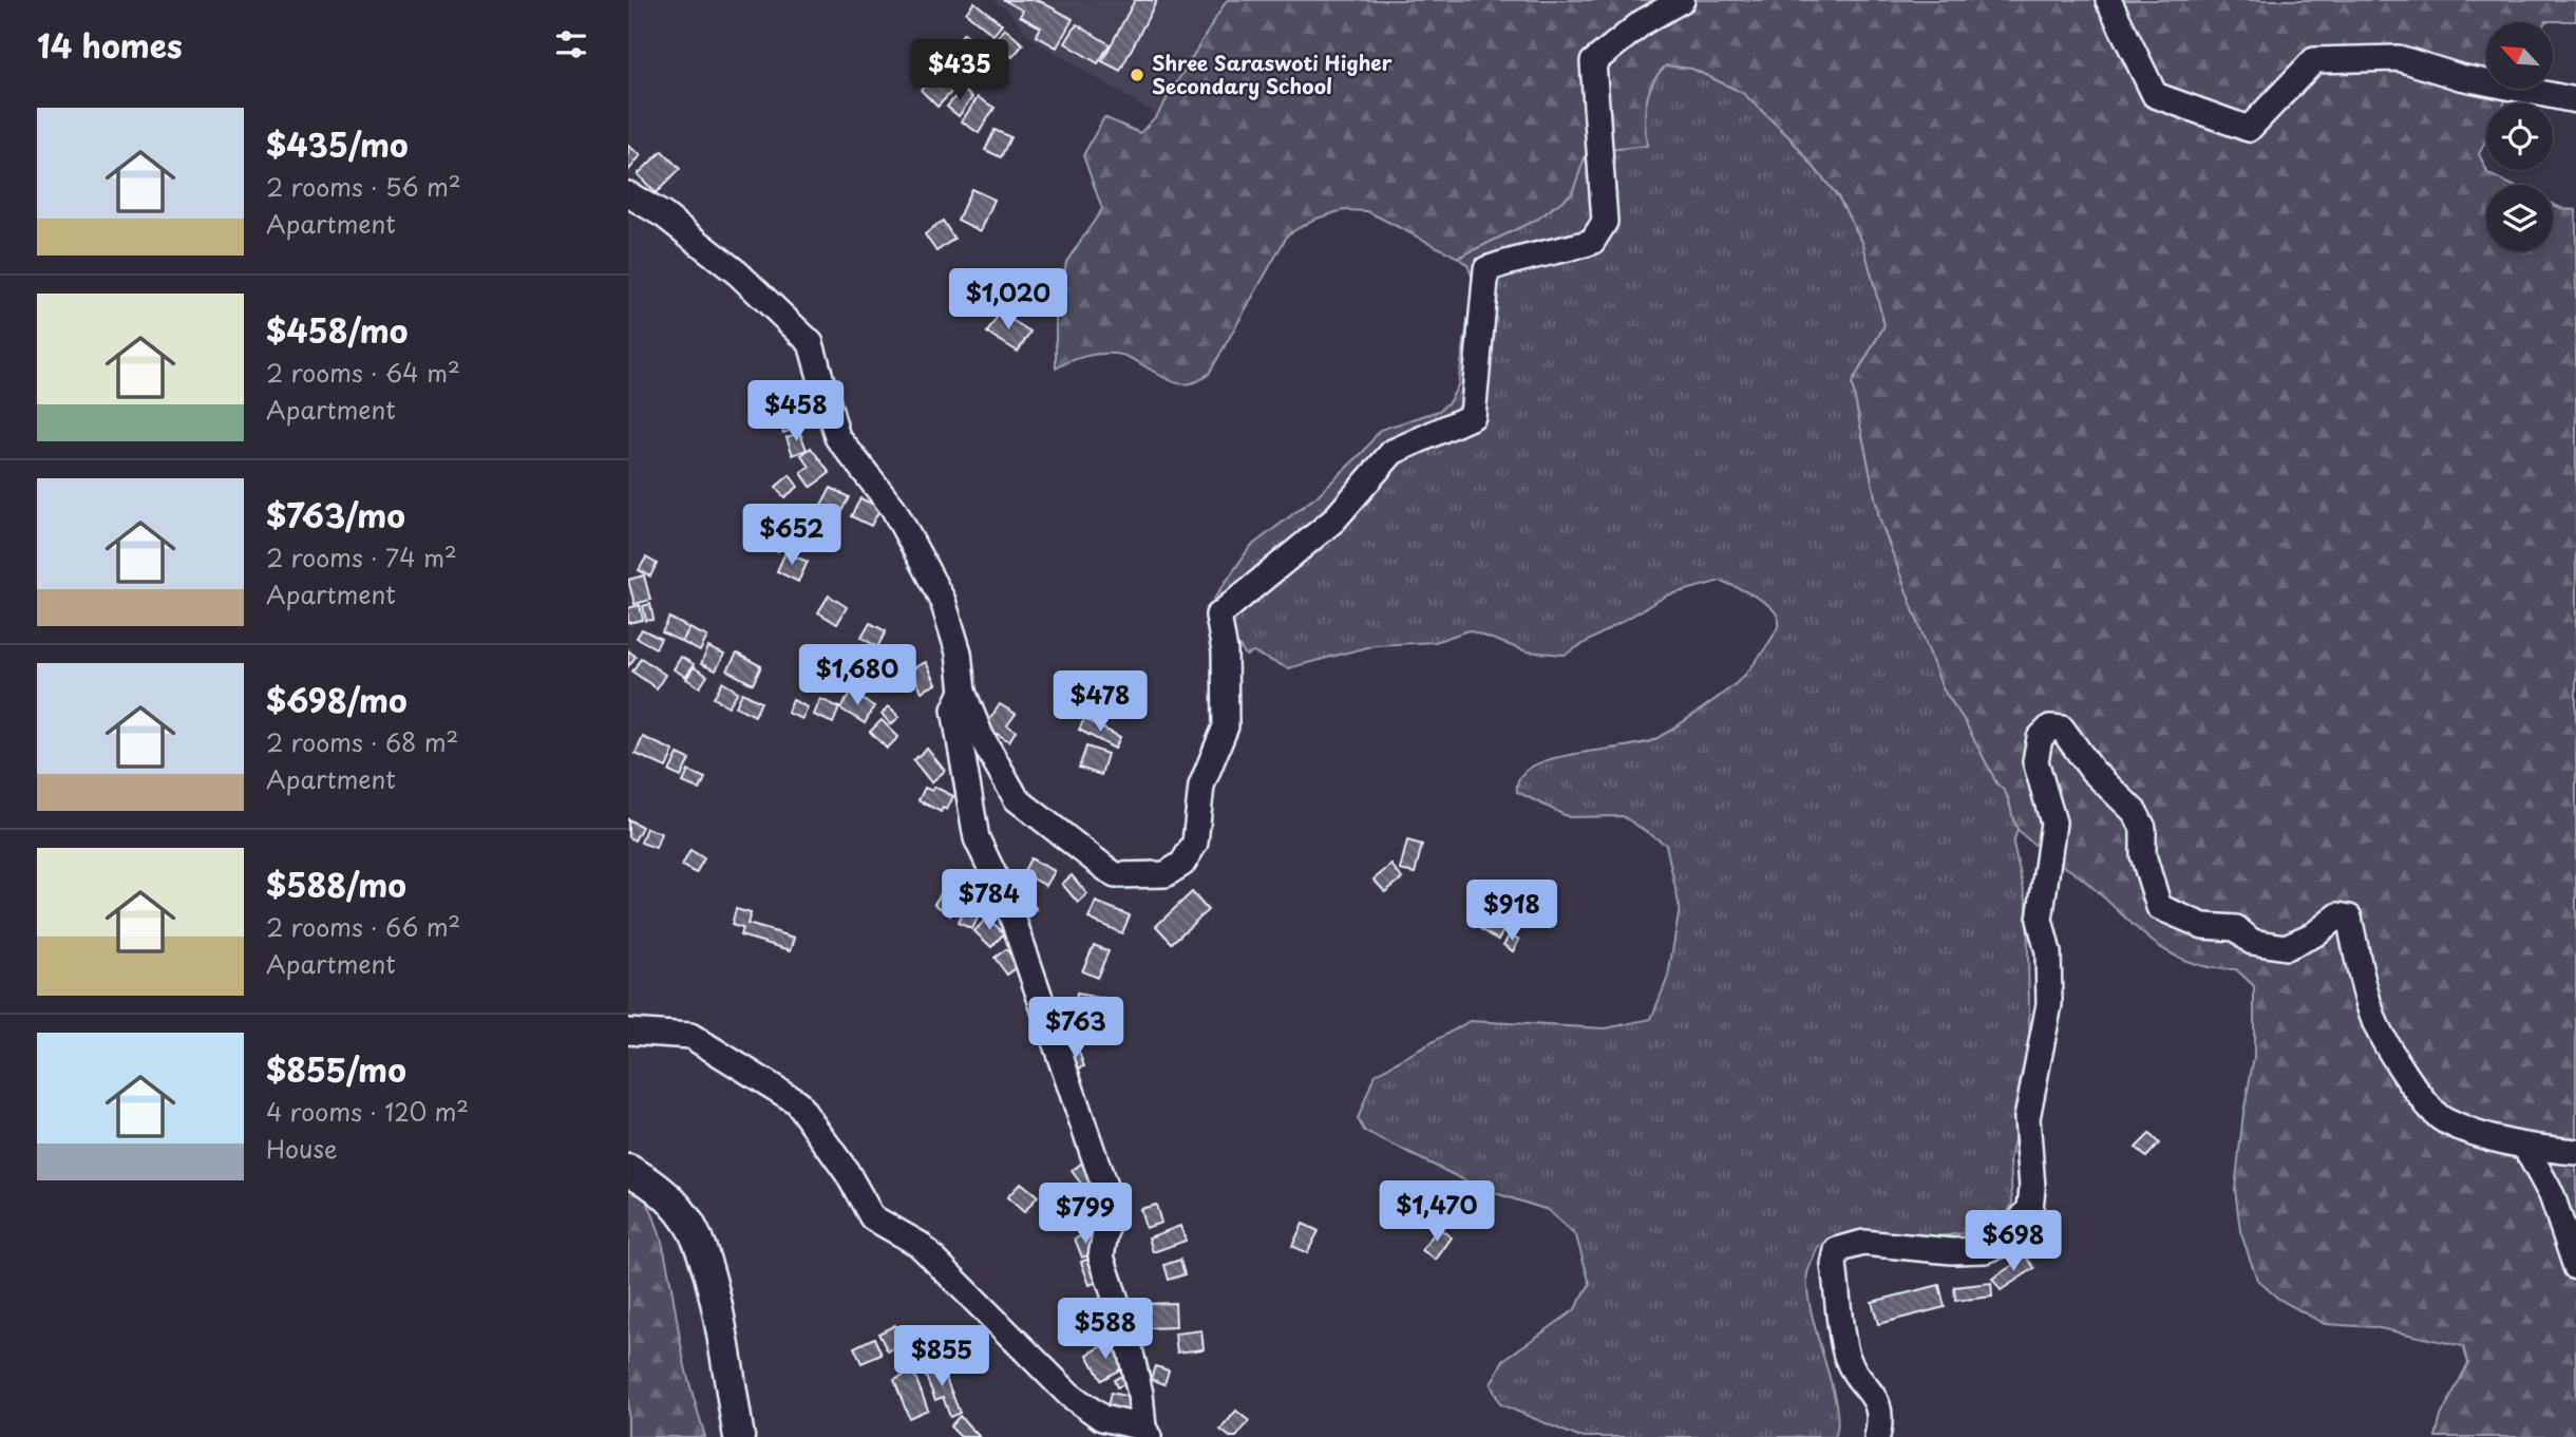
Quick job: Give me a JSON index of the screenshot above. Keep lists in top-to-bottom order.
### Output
{
  "places": ["Shree Saraswoti Higher Secondary School"],
  "north": "top left",
  "page": {
    "heading": "14 homes",
    "price": [
      "$435",
      "$1,020",
      "$458",
      "$652",
      "$1,680",
      "$478",
      "$784",
      "$918",
      "$763",
      "$1,470",
      "$799",
      "$698",
      "$588",
      "$855"
    ],
    "list": [
      {
        "name": "$435/mo",
        "note": "2 rooms · 56 m² · Apartment"
      },
      {
        "name": "$458/mo",
        "note": "2 rooms · 64 m² · Apartment"
      },
      {
        "name": "$763/mo",
        "note": "2 rooms · 74 m² · Apartment"
      },
      {
        "name": "$698/mo",
        "note": "2 rooms · 68 m² · Apartment"
      },
      {
        "name": "$588/mo",
        "note": "2 rooms · 66 m² · Apartment"
      },
      {
        "name": "$855/mo",
        "note": "4 rooms · 120 m² · House"
      }
    ]
  }
}
